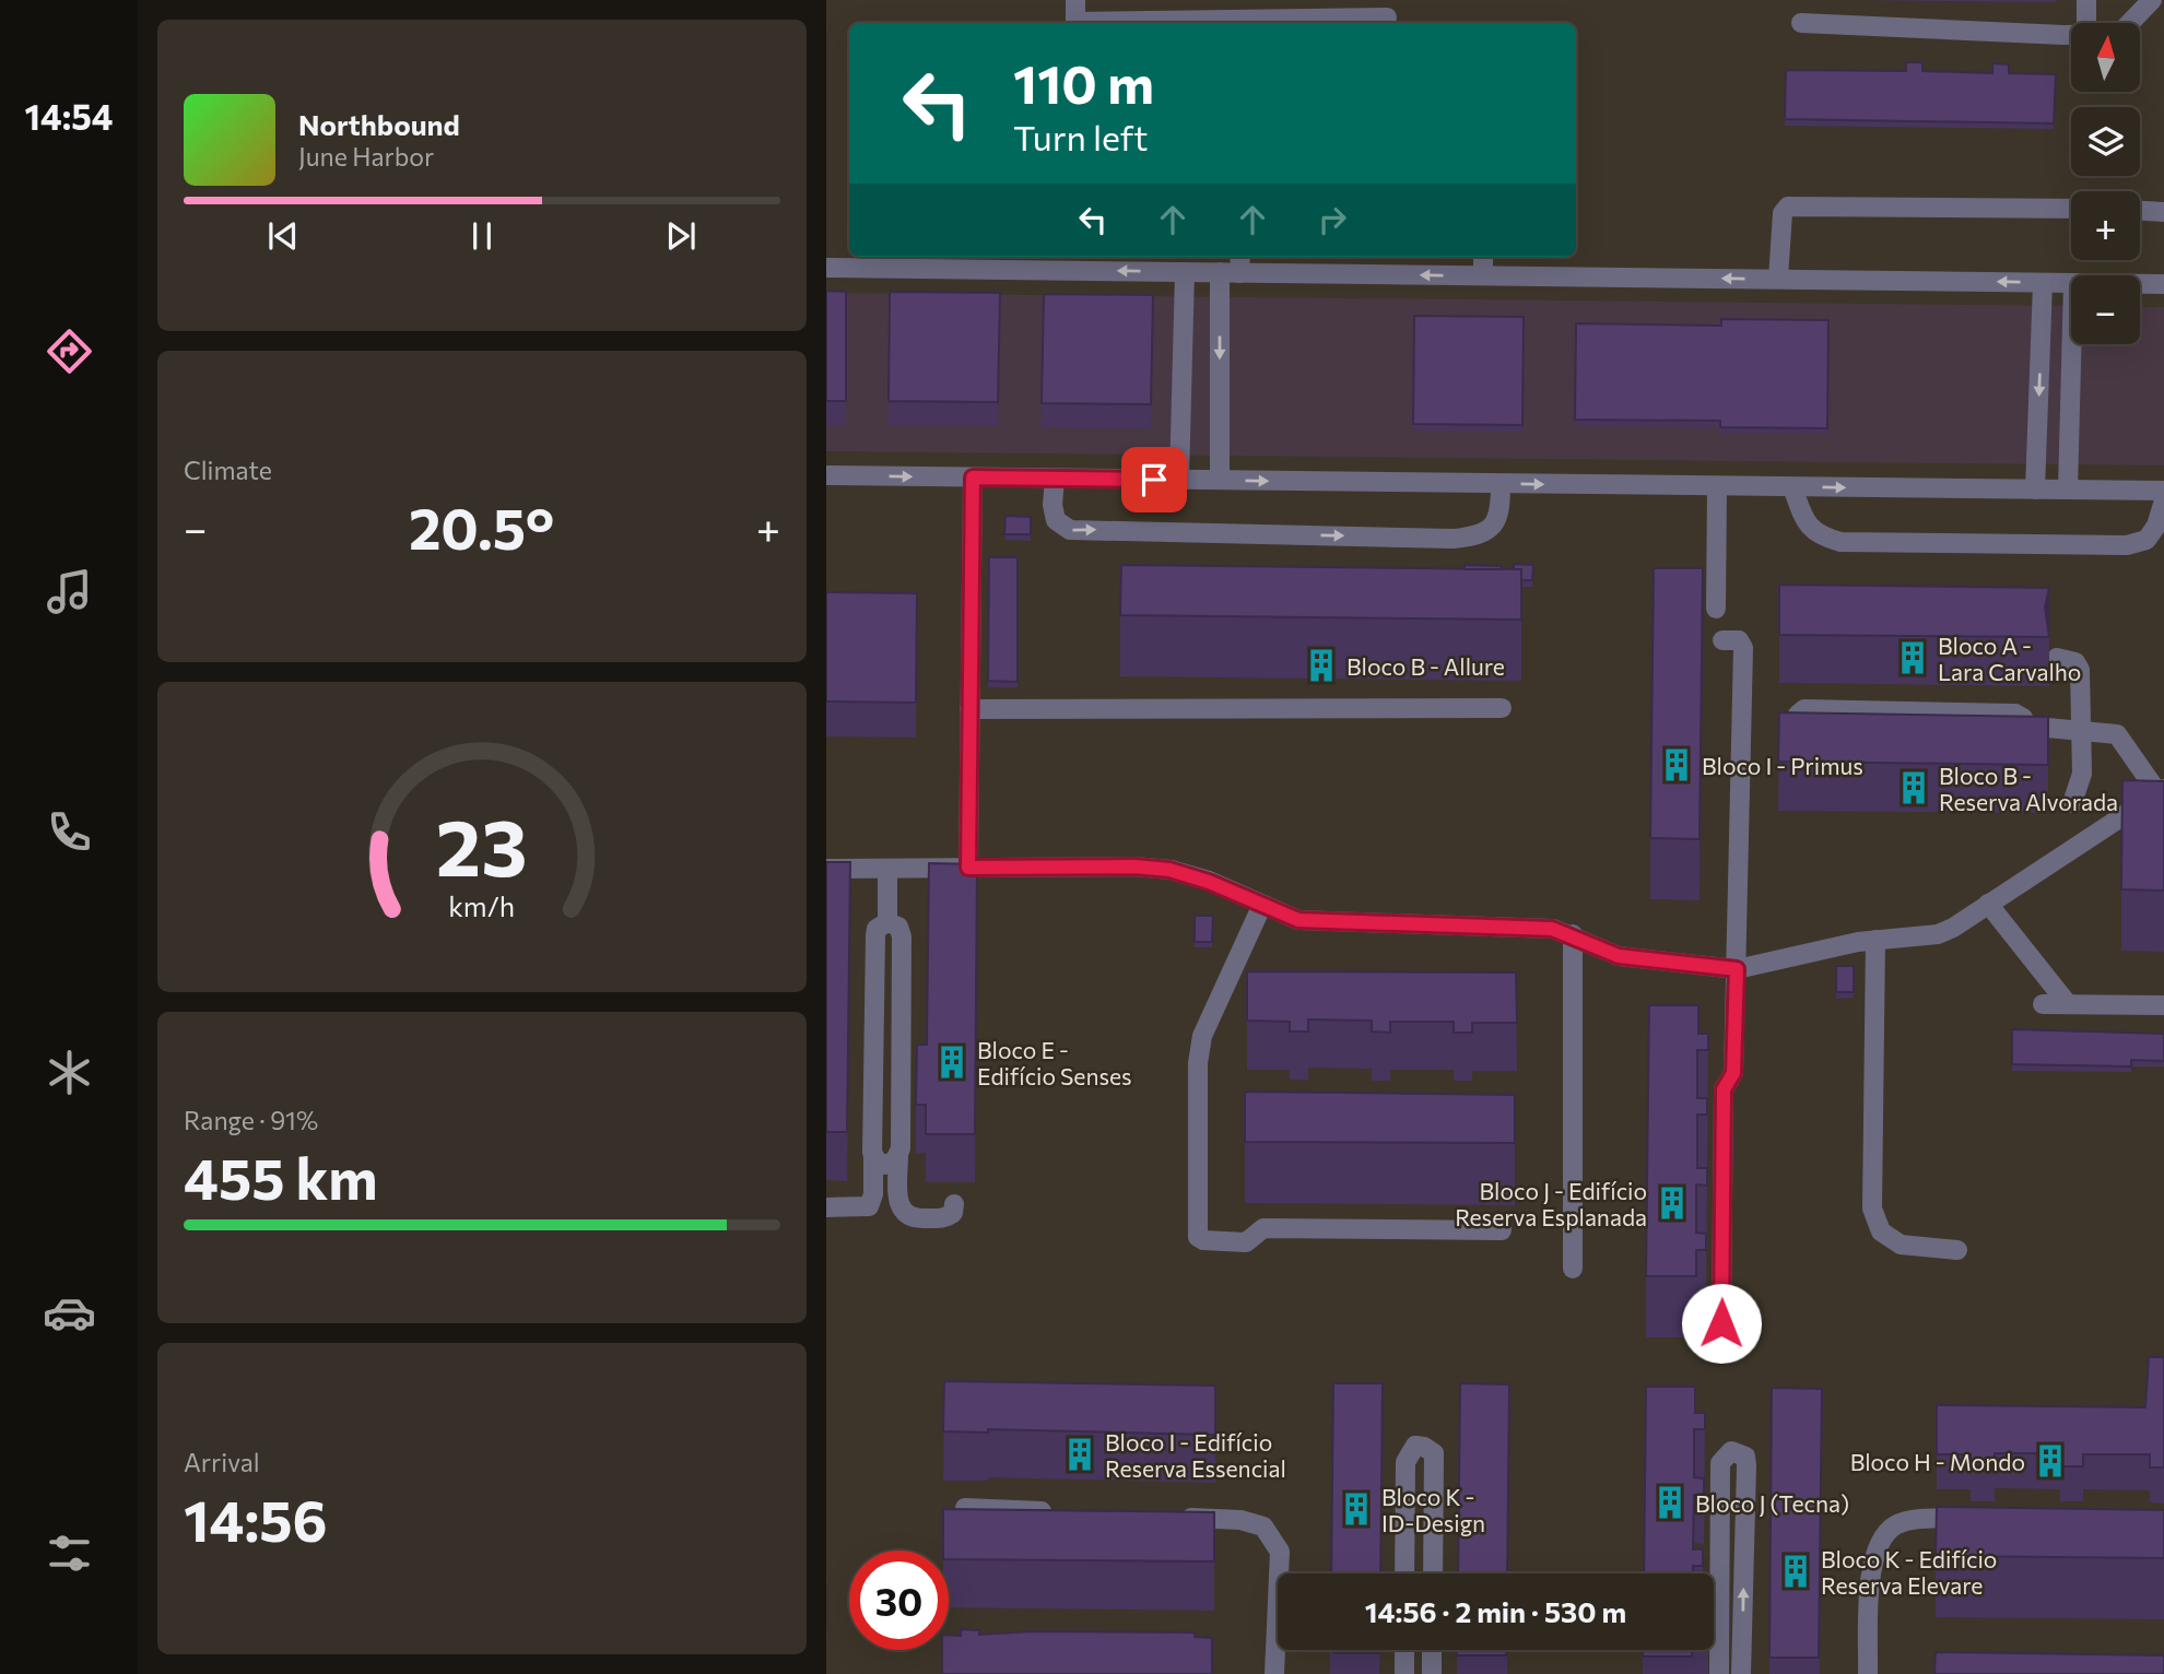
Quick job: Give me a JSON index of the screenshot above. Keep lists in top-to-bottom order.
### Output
{
  "places": {
    "building": [
      "Bloco A - Lara Carvalho",
      "Bloco B - Allure",
      "Bloco I - Primus",
      "Bloco B - Reserva Alvorada",
      "Bloco E - Edifício Senses",
      "Bloco J - Edifício Reserva Esplanada",
      "Bloco I - Edifício Reserva Essencial",
      "Bloco H - Mondo",
      "Bloco J (Tecna)",
      "Bloco K - ID-Design",
      "Bloco K - Edifício Reserva Elevare"
    ]
  },
  "north": "top",
  "page": {
    "tabs": "14:54",
    "map_buttons": ["+", "−"],
    "turn": ["110 m", "Turn left"],
    "song": ["Northbound", "June Harbor"],
    "tile": [
      "Climate",
      ["Range · 91%", "455 km"],
      ["Arrival", "14:56"]
    ],
    "heat": ["−", "20.5°", "+"],
    "limit": "30",
    "trip": "14:56 · 2 min · 530 m",
    "gauge": ["23", "km/h"]
  }
}
